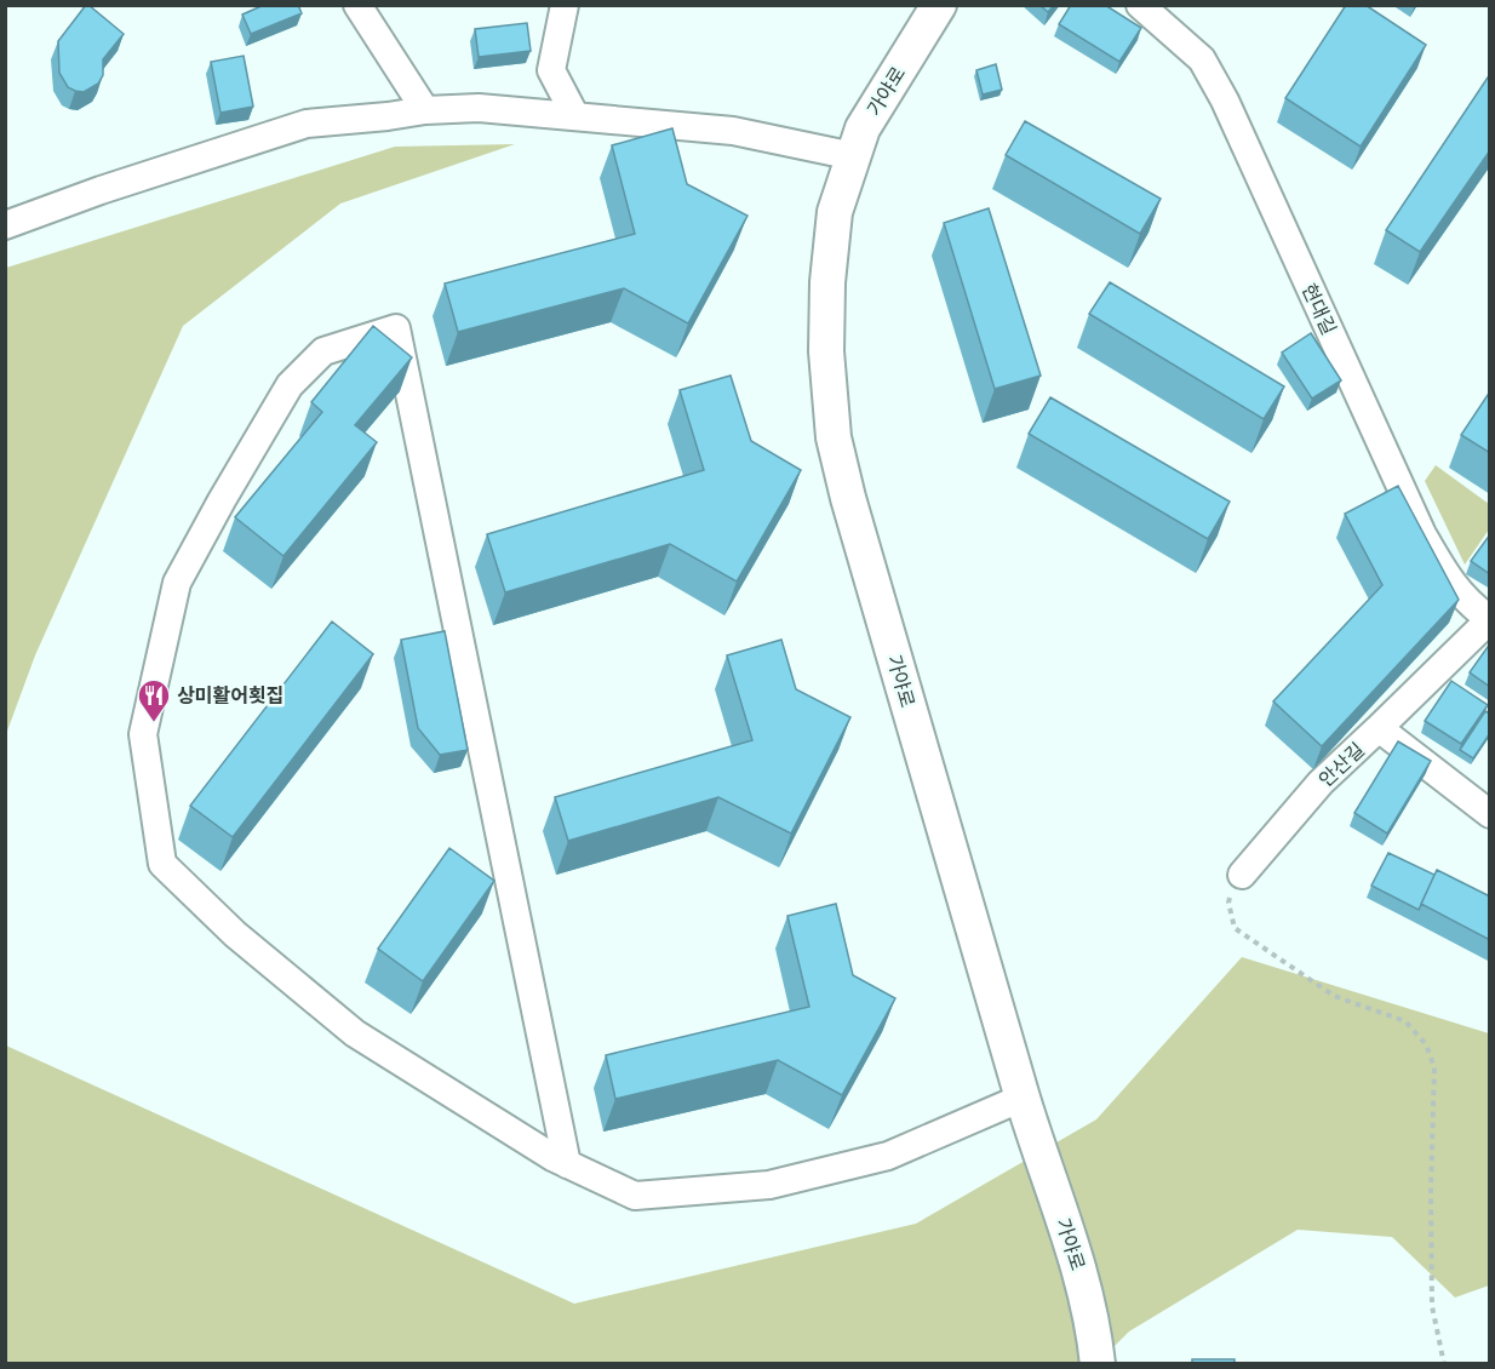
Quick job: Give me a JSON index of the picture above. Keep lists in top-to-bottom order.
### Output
{
  "streets": {
    "street": ["가야로", "현대길", "안산길"]
  },
  "places": {
    "restaurant": ["상미활어횟집"]
  }
}
